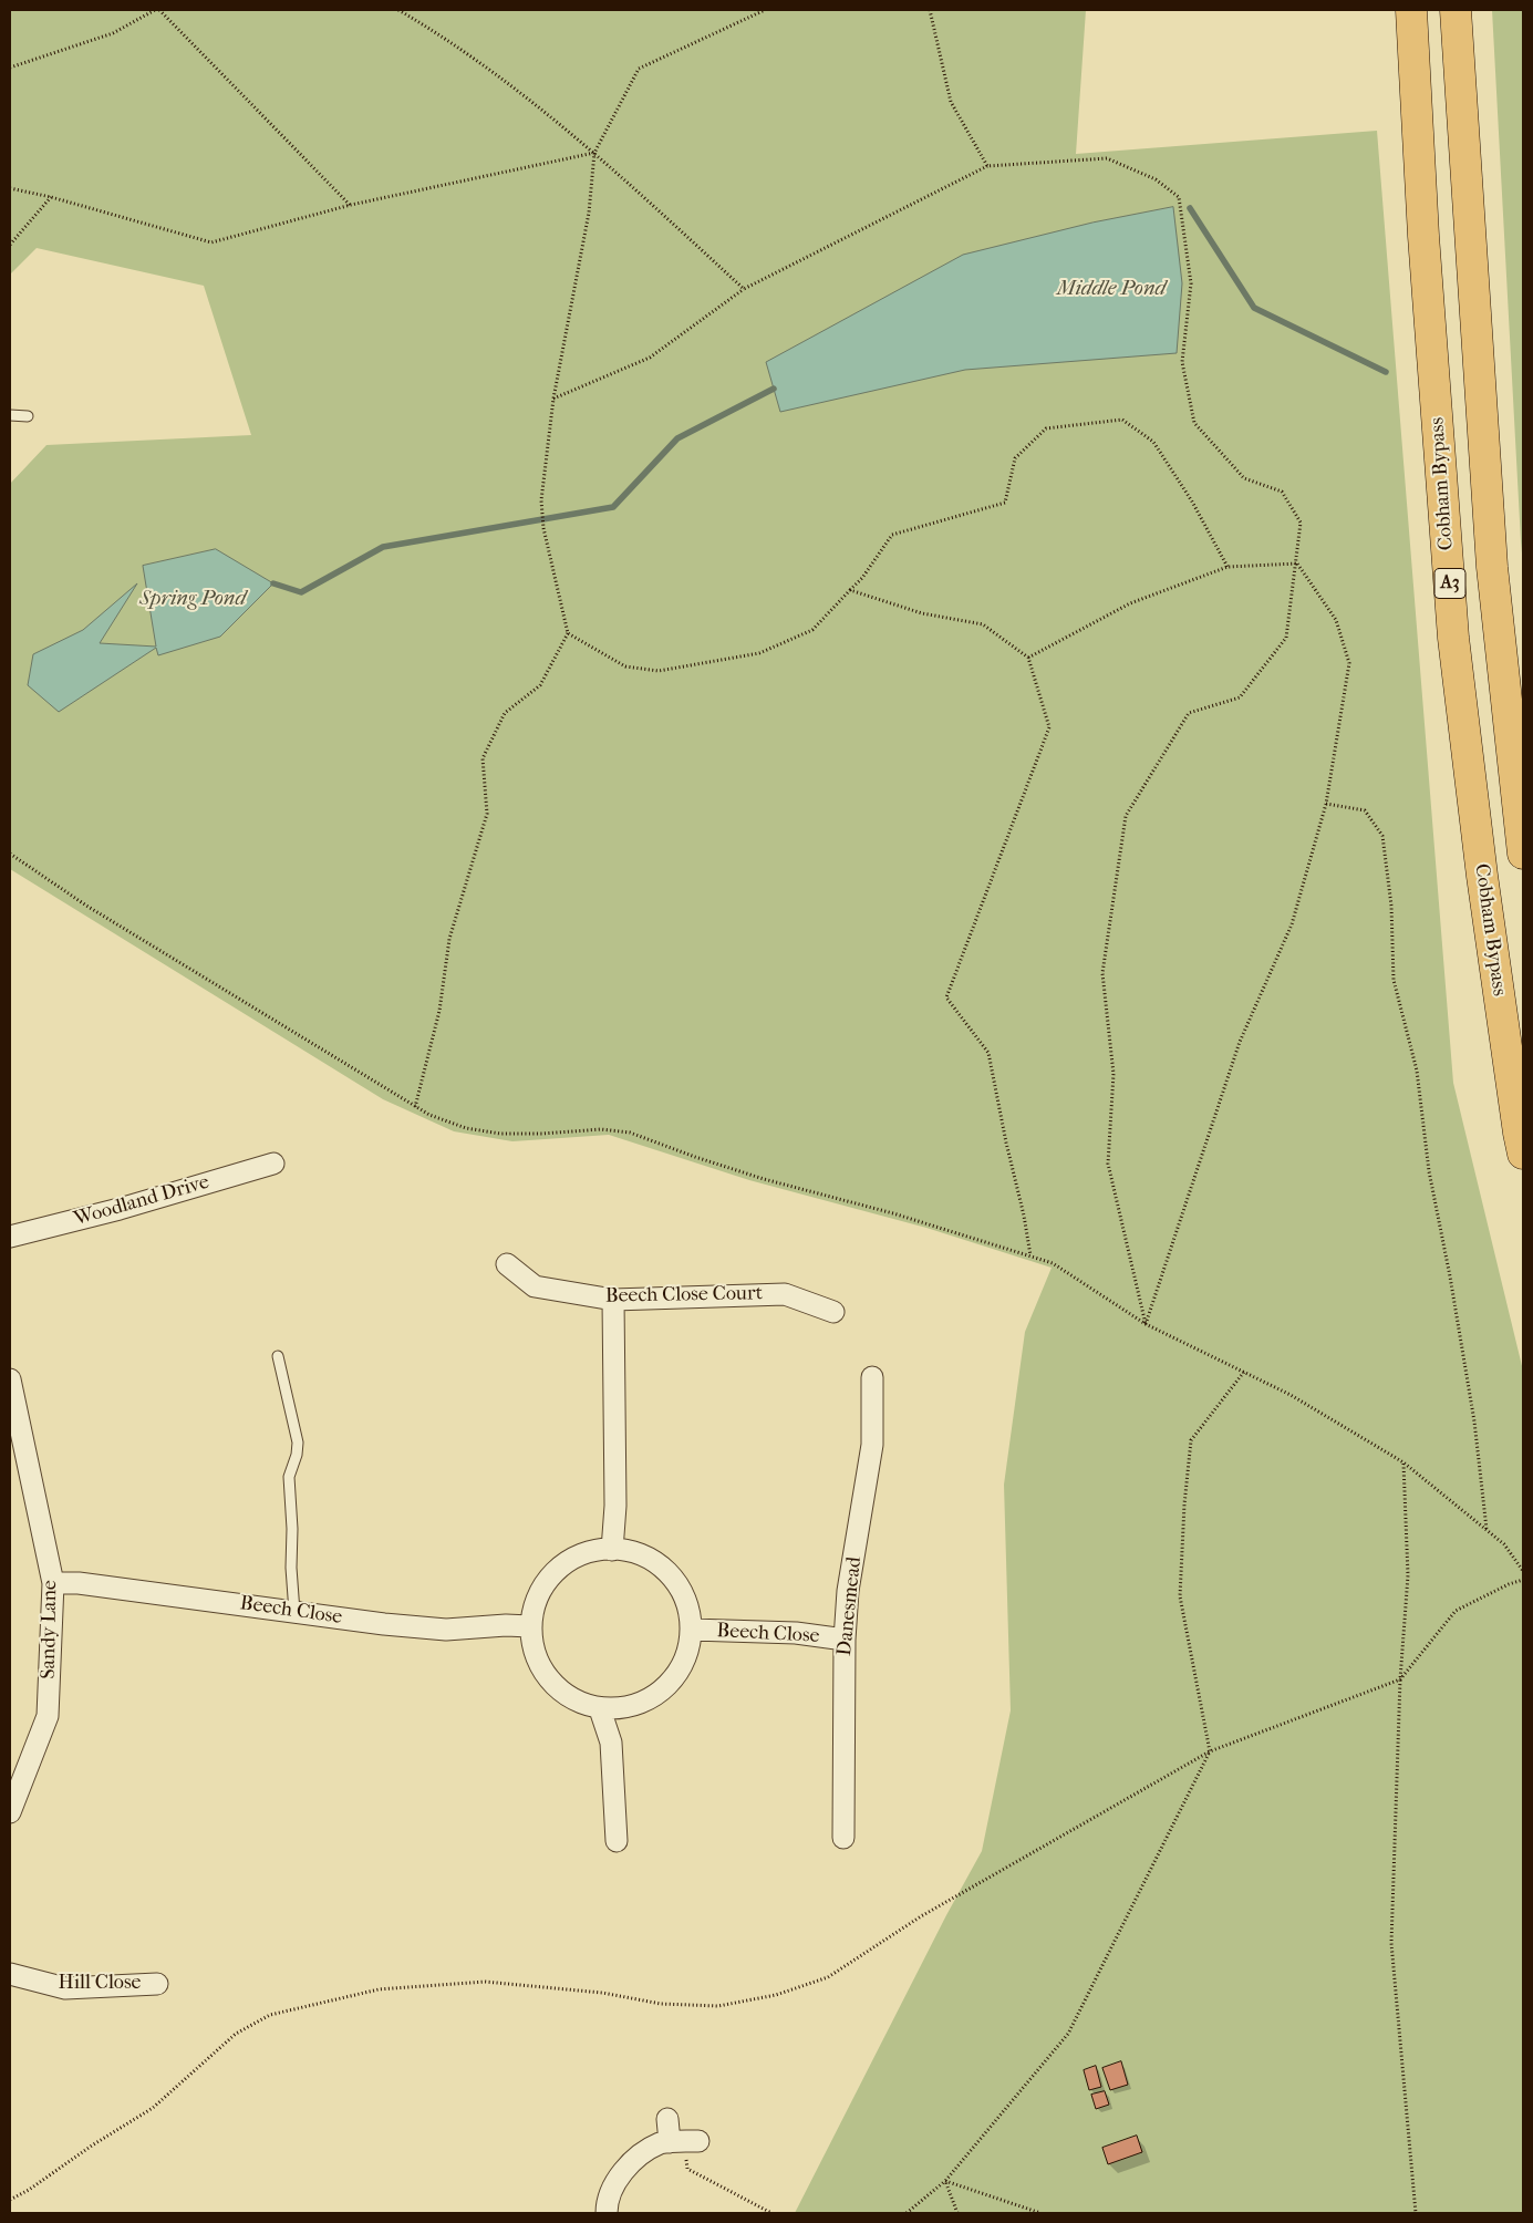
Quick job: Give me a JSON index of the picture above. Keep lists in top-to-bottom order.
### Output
{
  "streets": {
    "highway": ["Cobham Bypass", "A3"],
    "street": [
      "Woodland Drive",
      "Beech Close Court",
      "Danesmead",
      "Beech Close",
      "Sandy Lane",
      "Hill Close"
    ]
  },
  "crossings": [
    ["Danesmead", "Beech Close"],
    ["Beech Close", "Sandy Lane"]
  ],
  "water": ["Middle Pond", "Spring Pond"]
}
